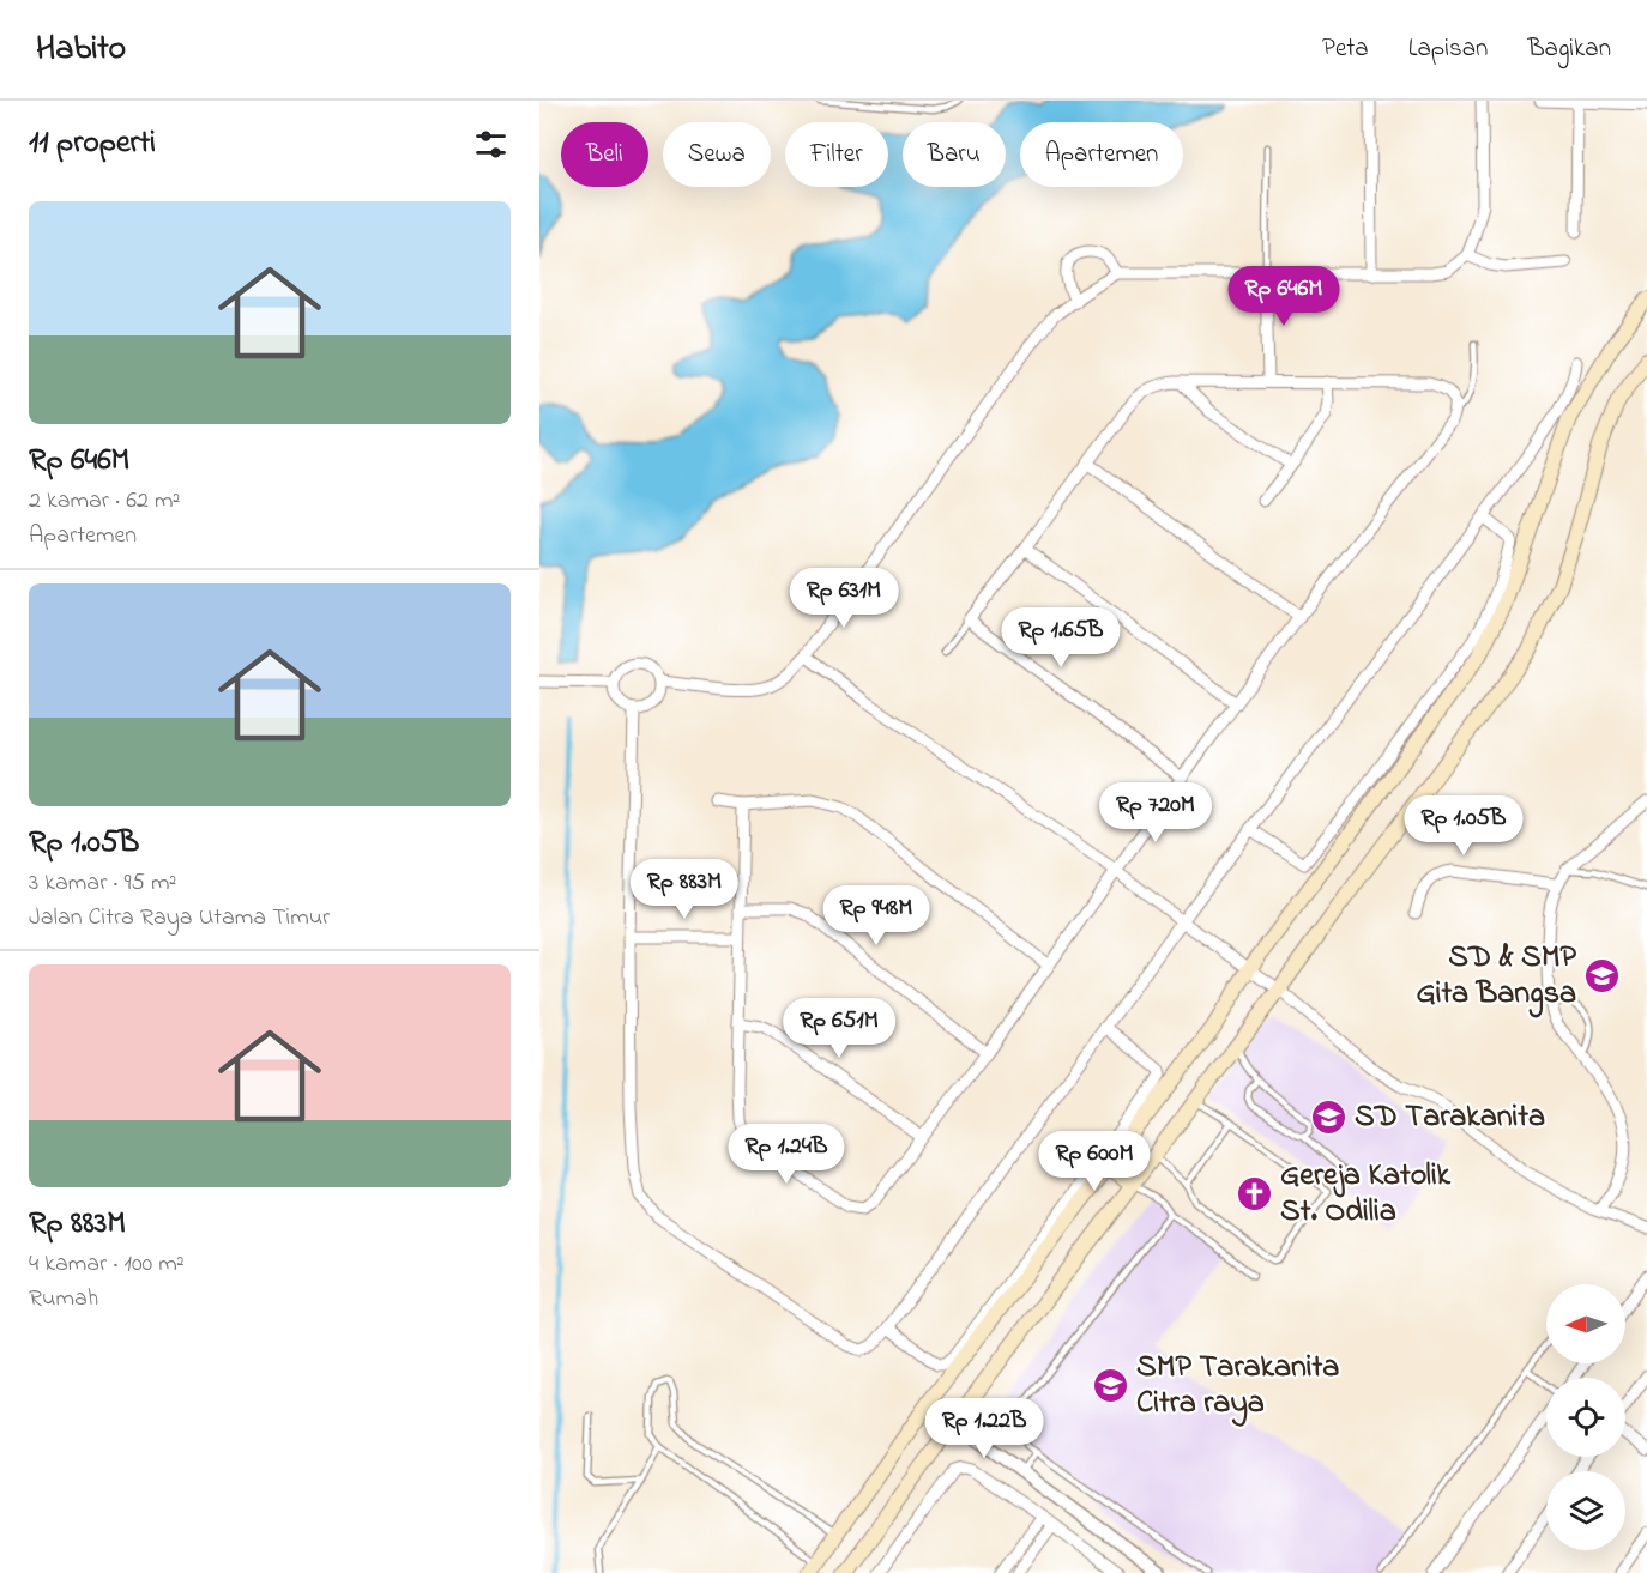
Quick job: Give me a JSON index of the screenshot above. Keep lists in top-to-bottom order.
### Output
{
  "places": {
    "school or university": ["SD & SMP Gita Bangsa", "SD Tarakanita", "SMP Tarakanita Citra raya"],
    "church": ["Gereja Katolik St. Odilia"]
  },
  "north": "left",
  "page": {
    "header": "Habito",
    "nav": ["Peta", "Lapisan", "Bagikan"],
    "heading": "11 properti",
    "chip": [
      "Beli",
      "Sewa",
      "Filter",
      "Baru",
      "Apartemen"
    ],
    "list": [
      {
        "name": "Rp 646M",
        "note": "2 kamar · 62 m² · Apartemen"
      },
      {
        "name": "Rp 1.05B",
        "note": "3 kamar · 95 m² · Jalan Citra Raya Utama Timur"
      },
      {
        "name": "Rp 883M",
        "note": "4 kamar · 100 m² · Rumah"
      }
    ],
    "price": [
      "Rp 646M",
      "Rp 631M",
      "Rp 1.65B",
      "Rp 720M",
      "Rp 1.05B",
      "Rp 883M",
      "Rp 948M",
      "Rp 651M",
      "Rp 1.24B",
      "Rp 600M",
      "Rp 1.22B"
    ]
  }
}
